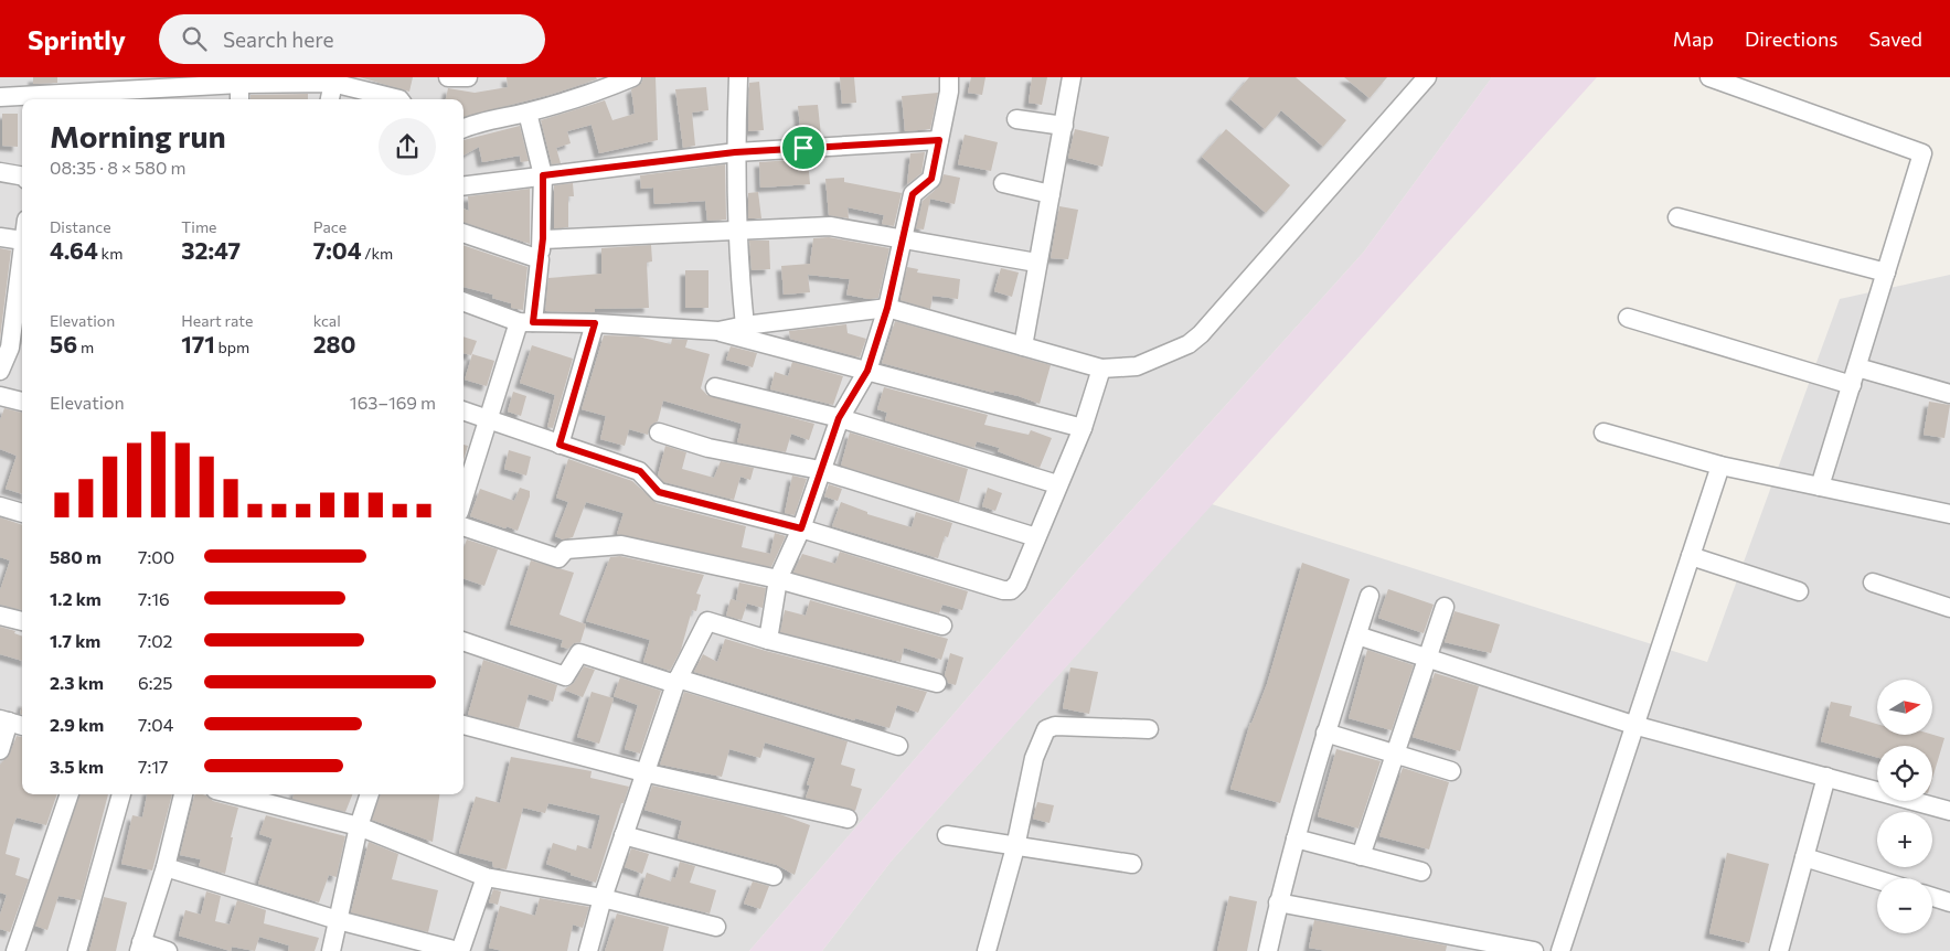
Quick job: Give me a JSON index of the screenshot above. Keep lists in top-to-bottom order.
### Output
{
  "north": "right",
  "page": {
    "header": "Sprintly",
    "search": "Search here",
    "nav": ["Map", "Directions", "Saved"],
    "heading": ["Morning run", "08:35 · 8 × 580 m"],
    "stats": [
      ["Distance", "4.64 km"],
      ["Time", "32:47"],
      ["Pace", "7:04 /km"],
      ["Elevation", "56 m"],
      ["Heart rate", "171 bpm"],
      ["kcal", "280"]
    ],
    "chart": ["Elevation", "163–169 m"],
    "list": [
      {
        "name": "580 m",
        "note": "7:00"
      },
      {
        "name": "1.2 km",
        "note": "7:16"
      },
      {
        "name": "1.7 km",
        "note": "7:02"
      },
      {
        "name": "2.3 km",
        "note": "6:25"
      },
      {
        "name": "2.9 km",
        "note": "7:04"
      },
      {
        "name": "3.5 km",
        "note": "7:17"
      }
    ],
    "map_buttons": ["+", "−"]
  }
}
